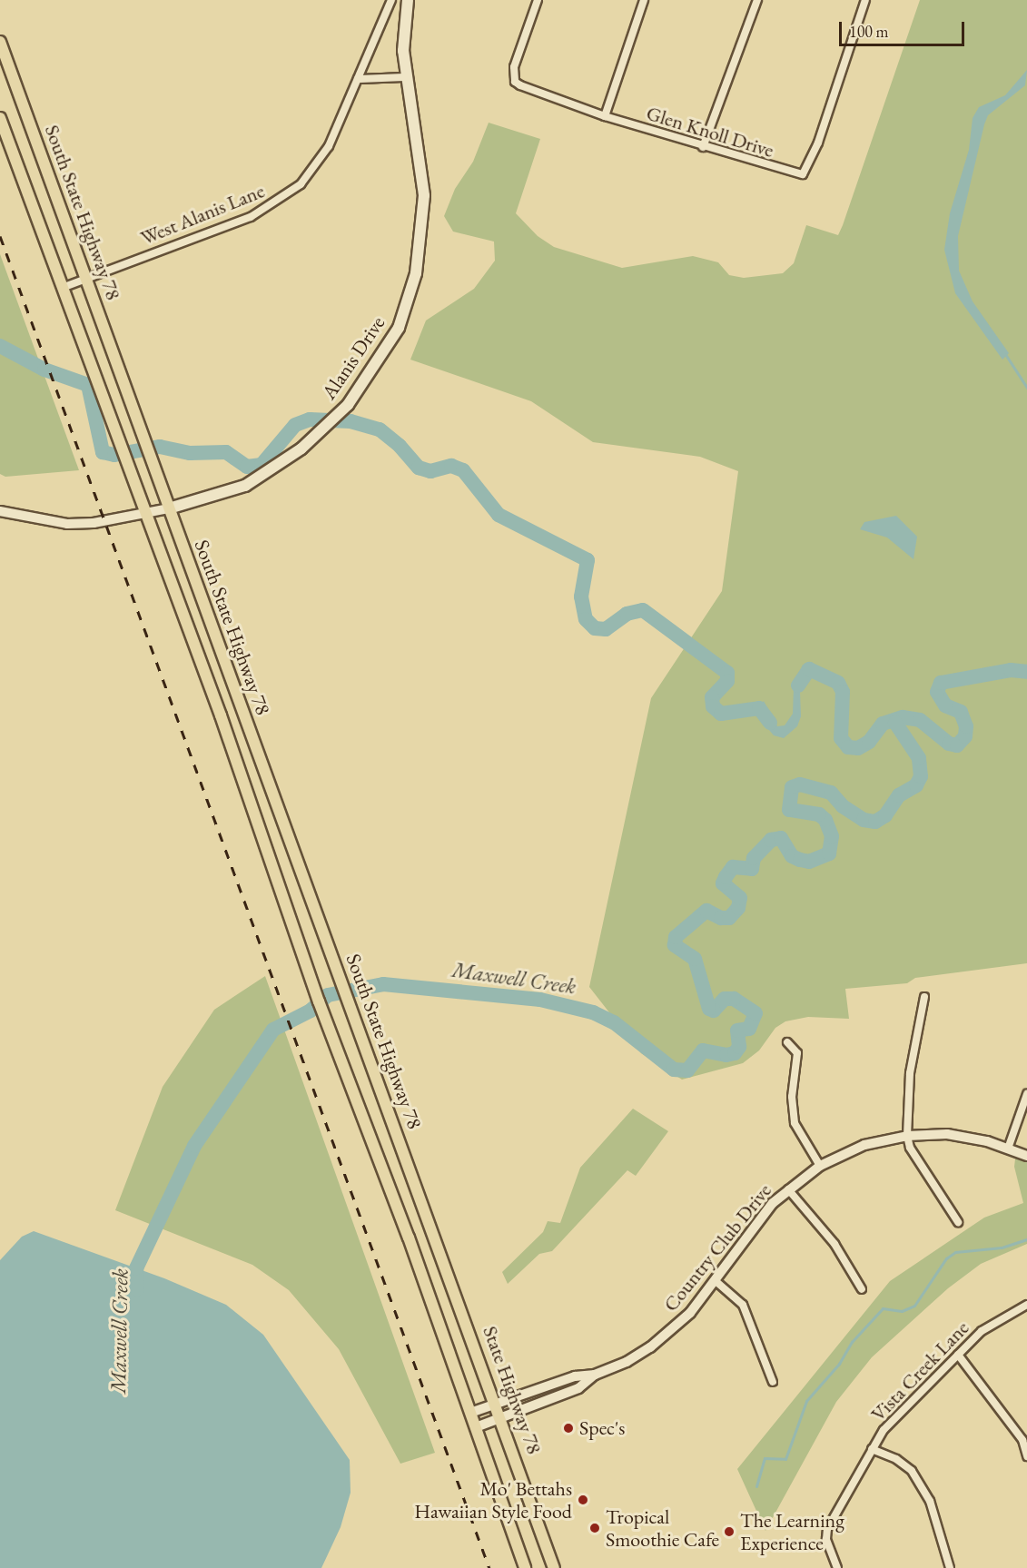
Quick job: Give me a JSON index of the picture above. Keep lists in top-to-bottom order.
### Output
{
  "streets": {
    "main road": ["South State Highway 78", "Alanis Drive", "State Highway 78"],
    "street": [
      "Glen Knoll Drive",
      "West Alanis Lane",
      "Country Club Drive",
      "Vista Creek Lane"
    ]
  },
  "crossings": [
    ["South State Highway 78", "West Alanis Lane"],
    ["South State Highway 78", "Alanis Drive"],
    ["South State Highway 78", "Country Club Drive"],
    ["South State Highway 78", "State Highway 78"],
    ["Country Club Drive", "State Highway 78"]
  ],
  "water": ["Maxwell Creek"],
  "places": [
    "Spec's",
    "Mo' Bettahs Hawaiian Style Food",
    "Tropical Smoothie Cafe",
    "The Learning Experience"
  ],
  "scale_bar": "100 m"
}
